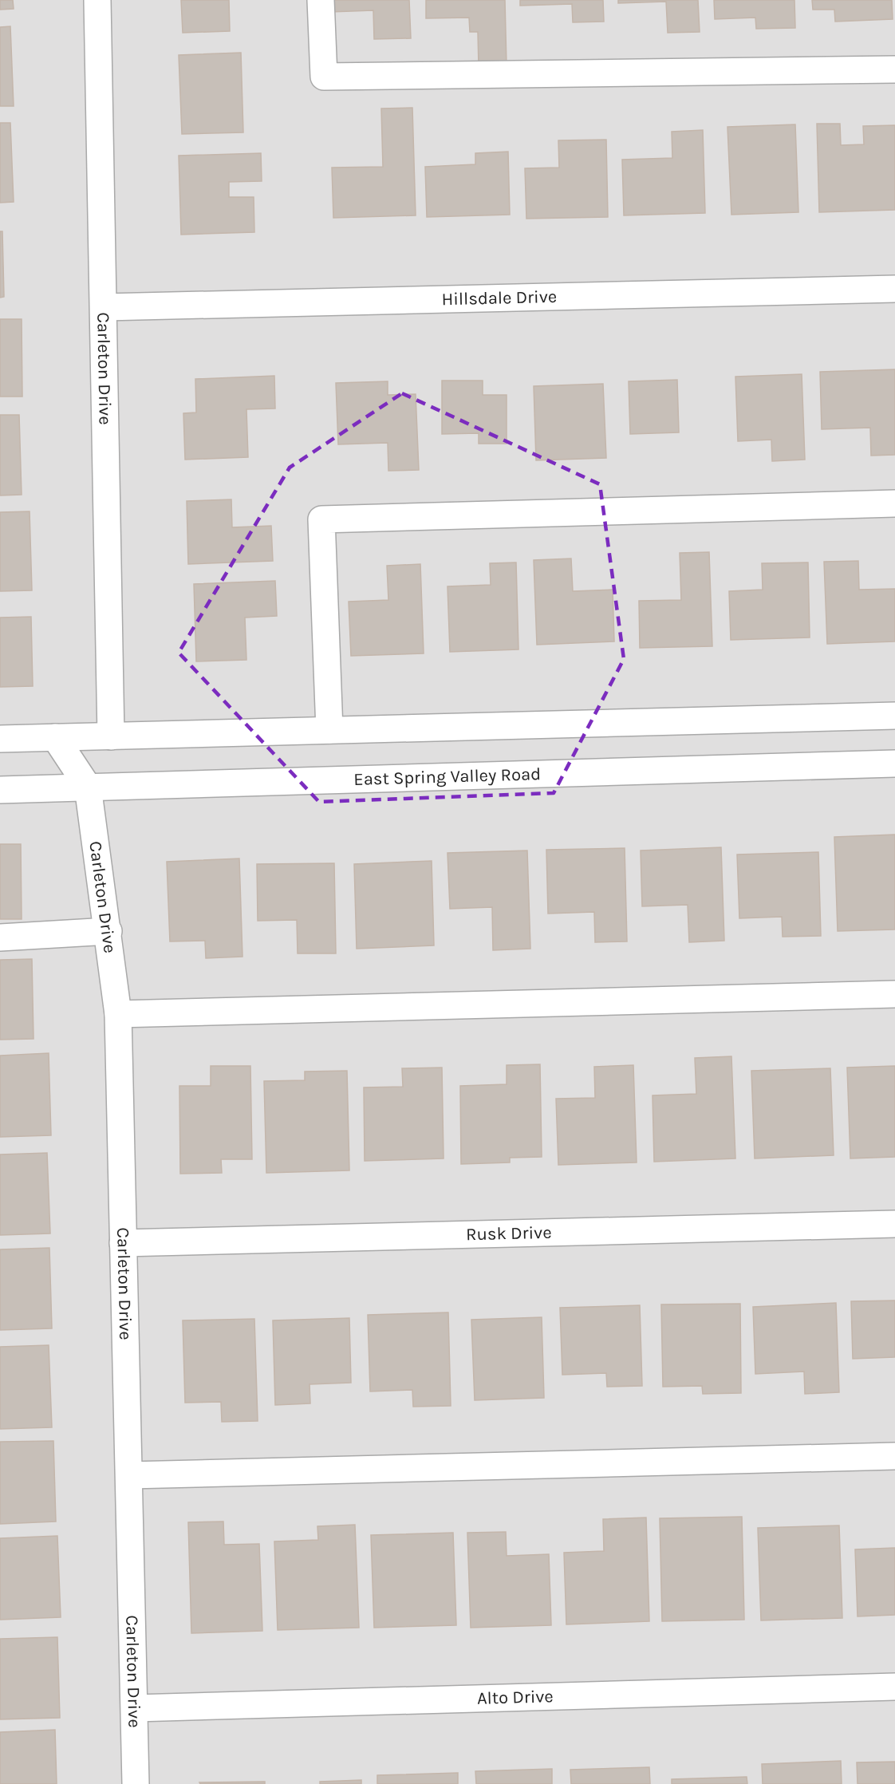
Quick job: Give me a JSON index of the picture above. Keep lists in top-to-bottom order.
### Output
{
  "streets": {
    "street": [
      "Hillsdale Drive",
      "Carleton Drive",
      "East Spring Valley Road",
      "Rusk Drive",
      "Alto Drive"
    ]
  },
  "crossings": [
    ["Hillsdale Drive", "Carleton Drive"],
    ["Carleton Drive", "East Spring Valley Road"],
    ["Carleton Drive", "Rusk Drive"],
    ["Carleton Drive", "Alto Drive"]
  ]
}
